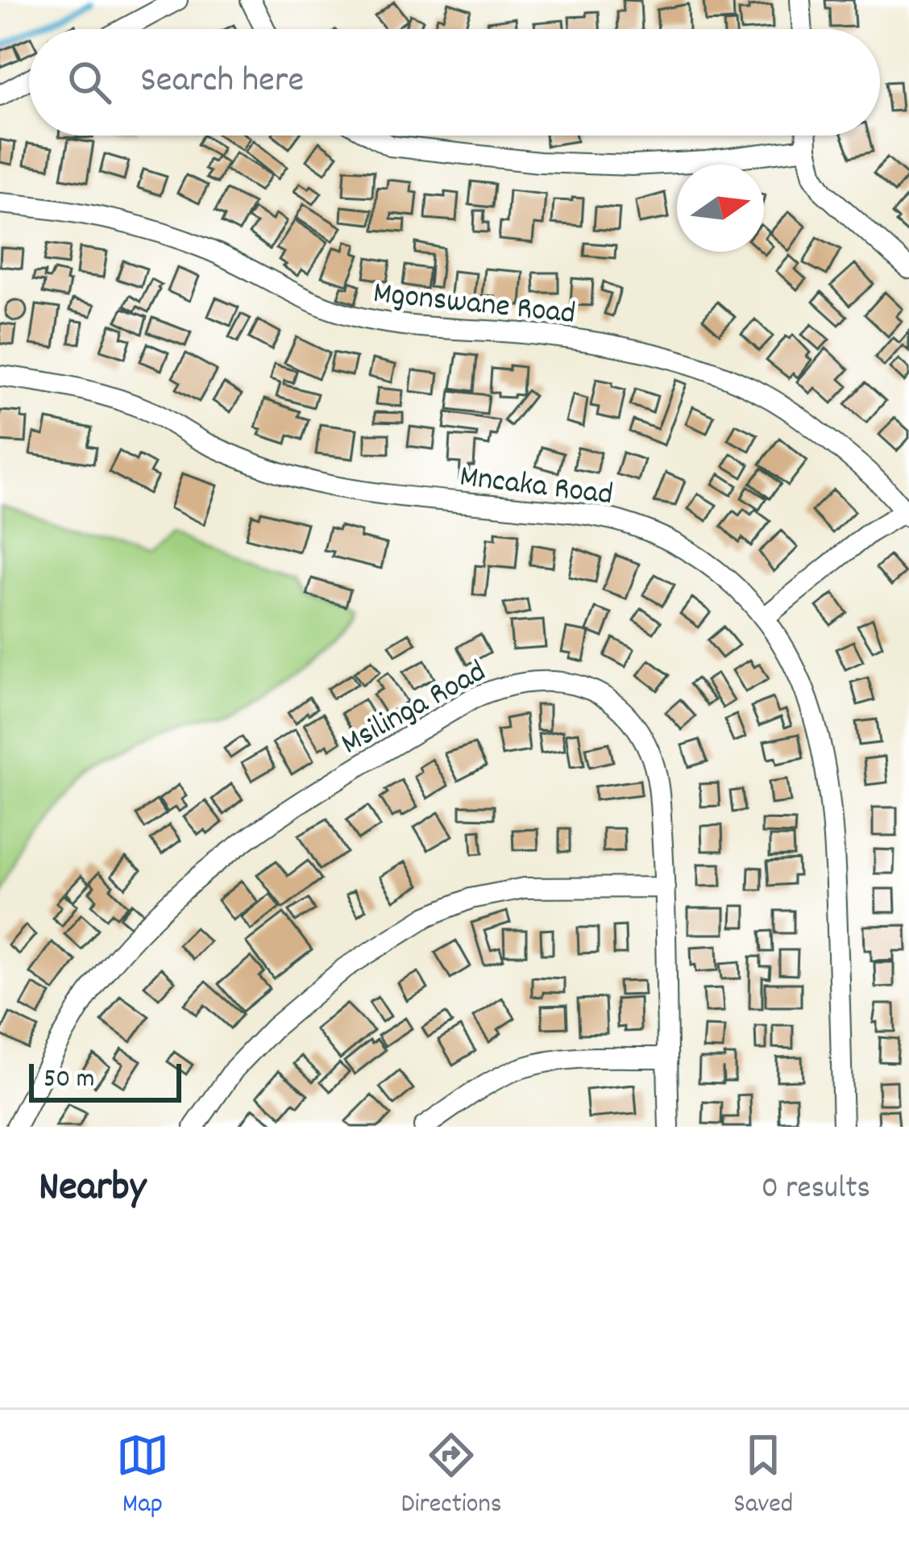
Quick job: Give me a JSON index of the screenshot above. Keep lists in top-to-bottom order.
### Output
{
  "streets": {
    "street": ["Mgonswane Road", "Mncaka Road", "Msilinga Road"]
  },
  "scale_bar": "50 m",
  "north": "right",
  "page": {
    "search": "Search here",
    "scale": "50 m",
    "heading": ["Nearby", "0 results"],
    "nav": ["Map", "Directions", "Saved"]
  }
}
